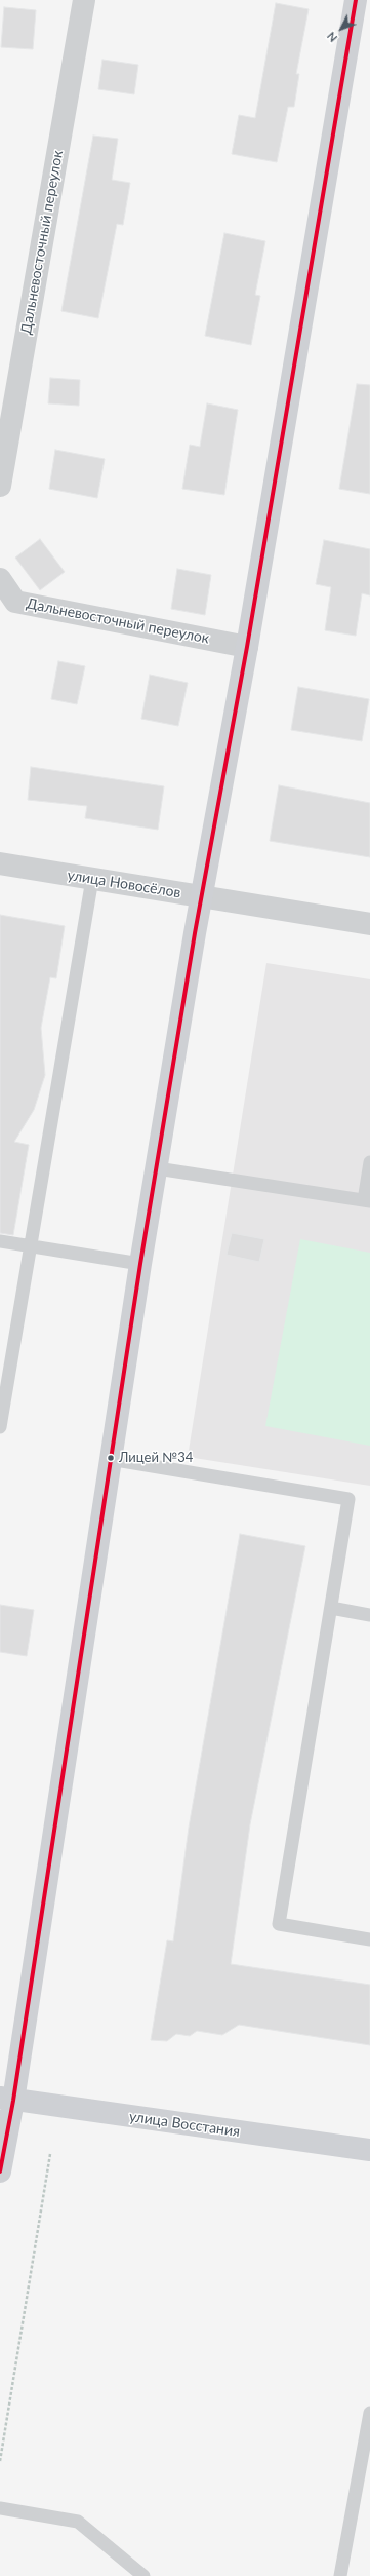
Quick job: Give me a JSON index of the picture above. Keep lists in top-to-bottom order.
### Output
{
  "streets": {
    "street": ["Дальневосточный переулок", "улица Новосёлов", "улица Восстания"]
  },
  "places": ["Лицей №34"],
  "north": "bottom left"
}
